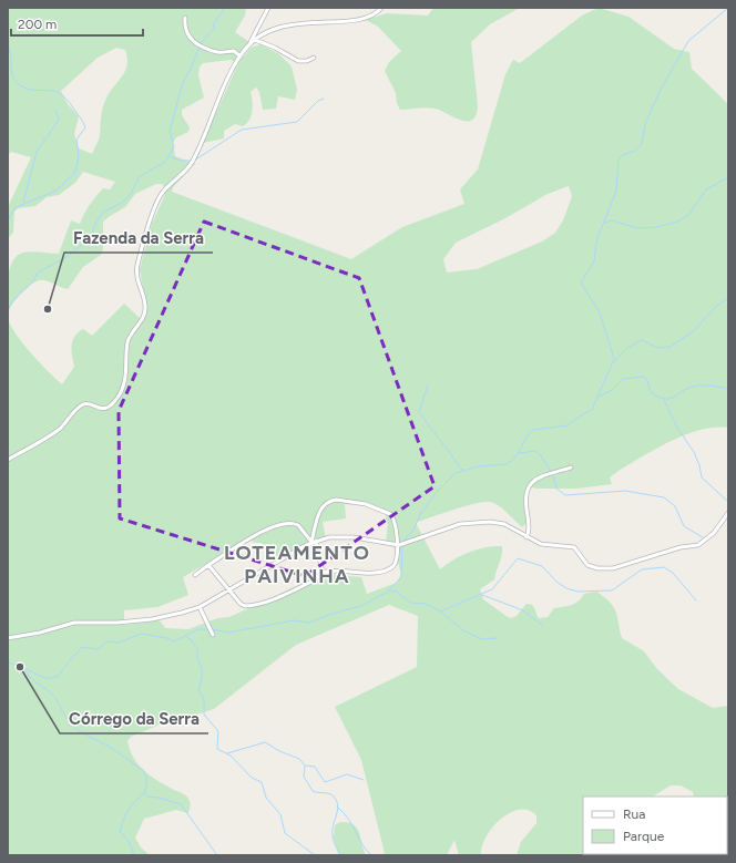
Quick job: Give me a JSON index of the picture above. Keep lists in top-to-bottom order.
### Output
{
  "districts": ["LOTEAMENTO PAIVINHA"],
  "places": ["Fazenda da Serra", "Córrego da Serra"],
  "legend": ["Rua", "Parque"],
  "scale_bar": "200 m"
}
